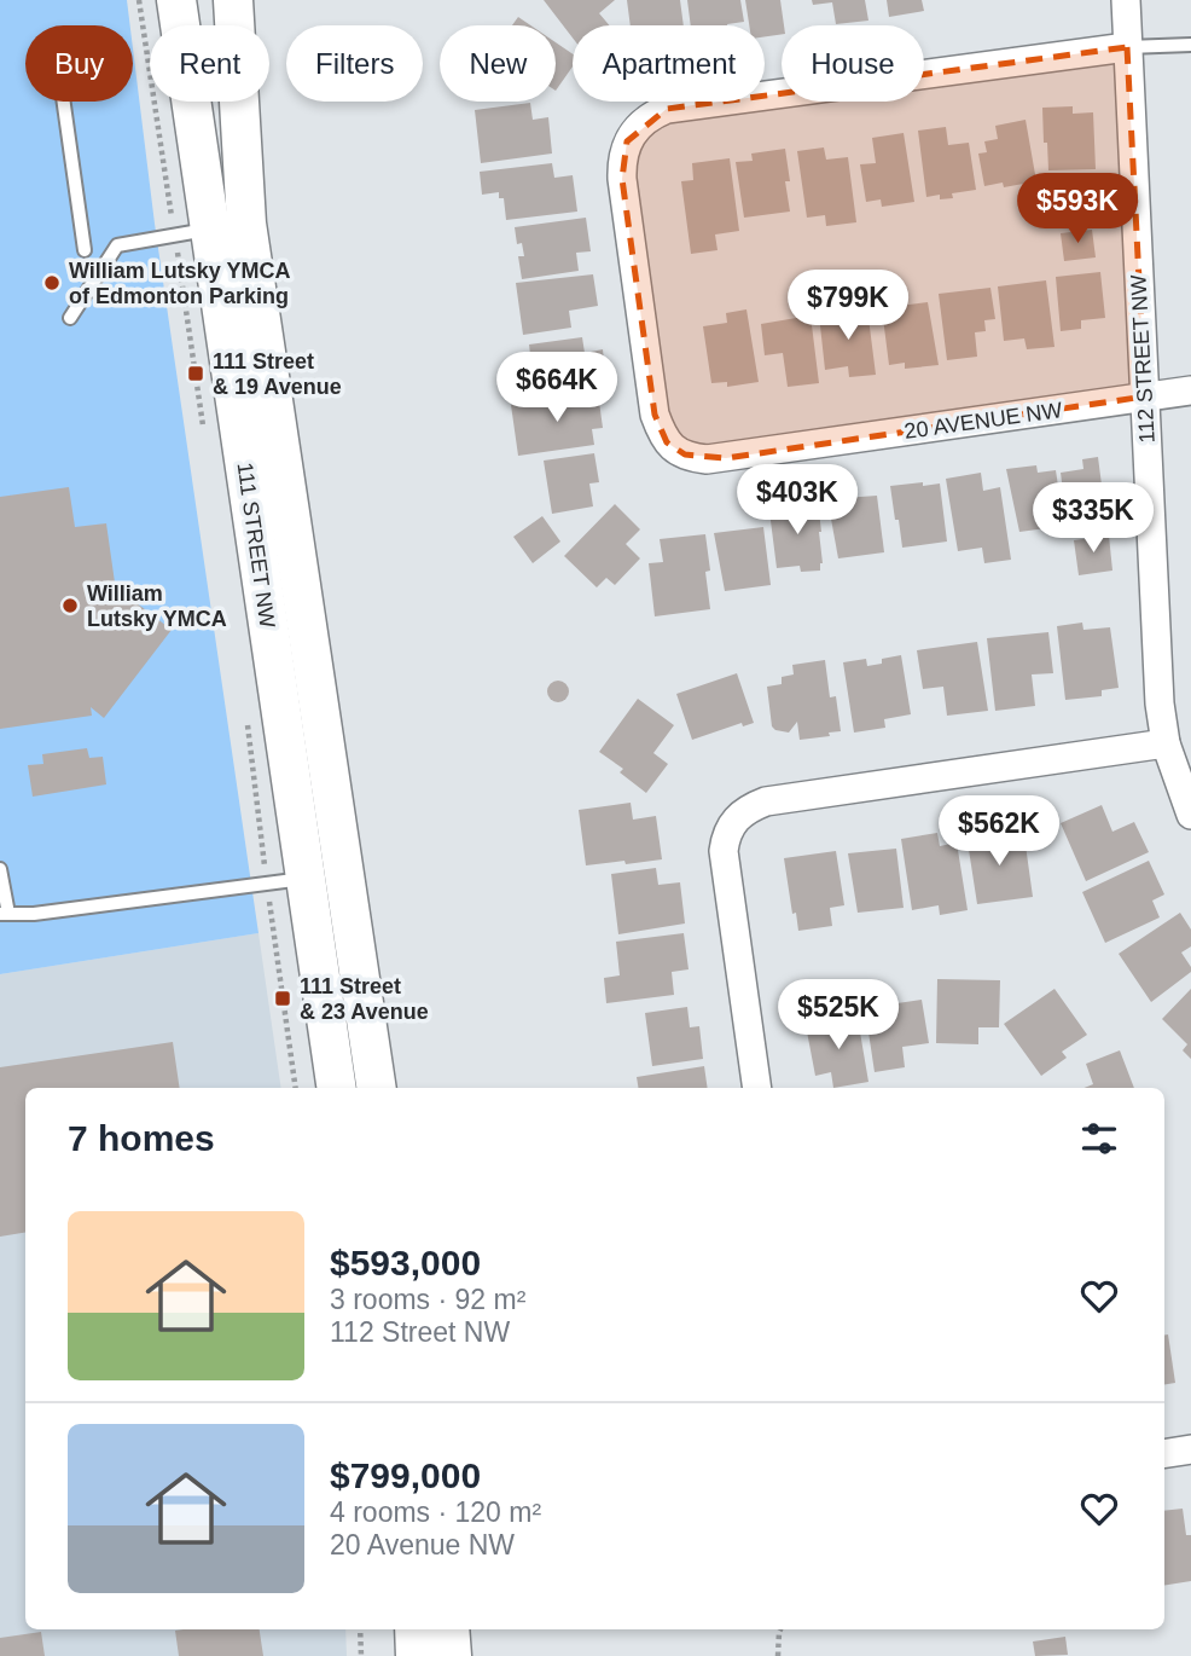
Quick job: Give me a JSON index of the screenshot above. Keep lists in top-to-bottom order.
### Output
{
  "streets": {
    "main road": ["111 STREET NW"],
    "street": ["112 STREET NW", "20 AVENUE NW"]
  },
  "crossings": [
    ["112 STREET NW", "20 AVENUE NW"]
  ],
  "places": {
    "other": ["William Lutsky YMCA of Edmonton Parking", "William Lutsky YMCA"],
    "transit": ["111 Street & 19 Avenue", "111 Street & 23 Avenue"]
  },
  "page": {
    "chip": [
      "Buy",
      "Rent",
      "Filters",
      "New",
      "Apartment",
      "House"
    ],
    "price": [
      "$593K",
      "$799K",
      "$664K",
      "$403K",
      "$335K",
      "$562K",
      "$525K"
    ],
    "heading": "7 homes",
    "list": [
      {
        "name": "$593,000",
        "note": "3 rooms · 92 m² · 112 Street NW"
      },
      {
        "name": "$799,000",
        "note": "4 rooms · 120 m² · 20 Avenue NW"
      }
    ]
  }
}
